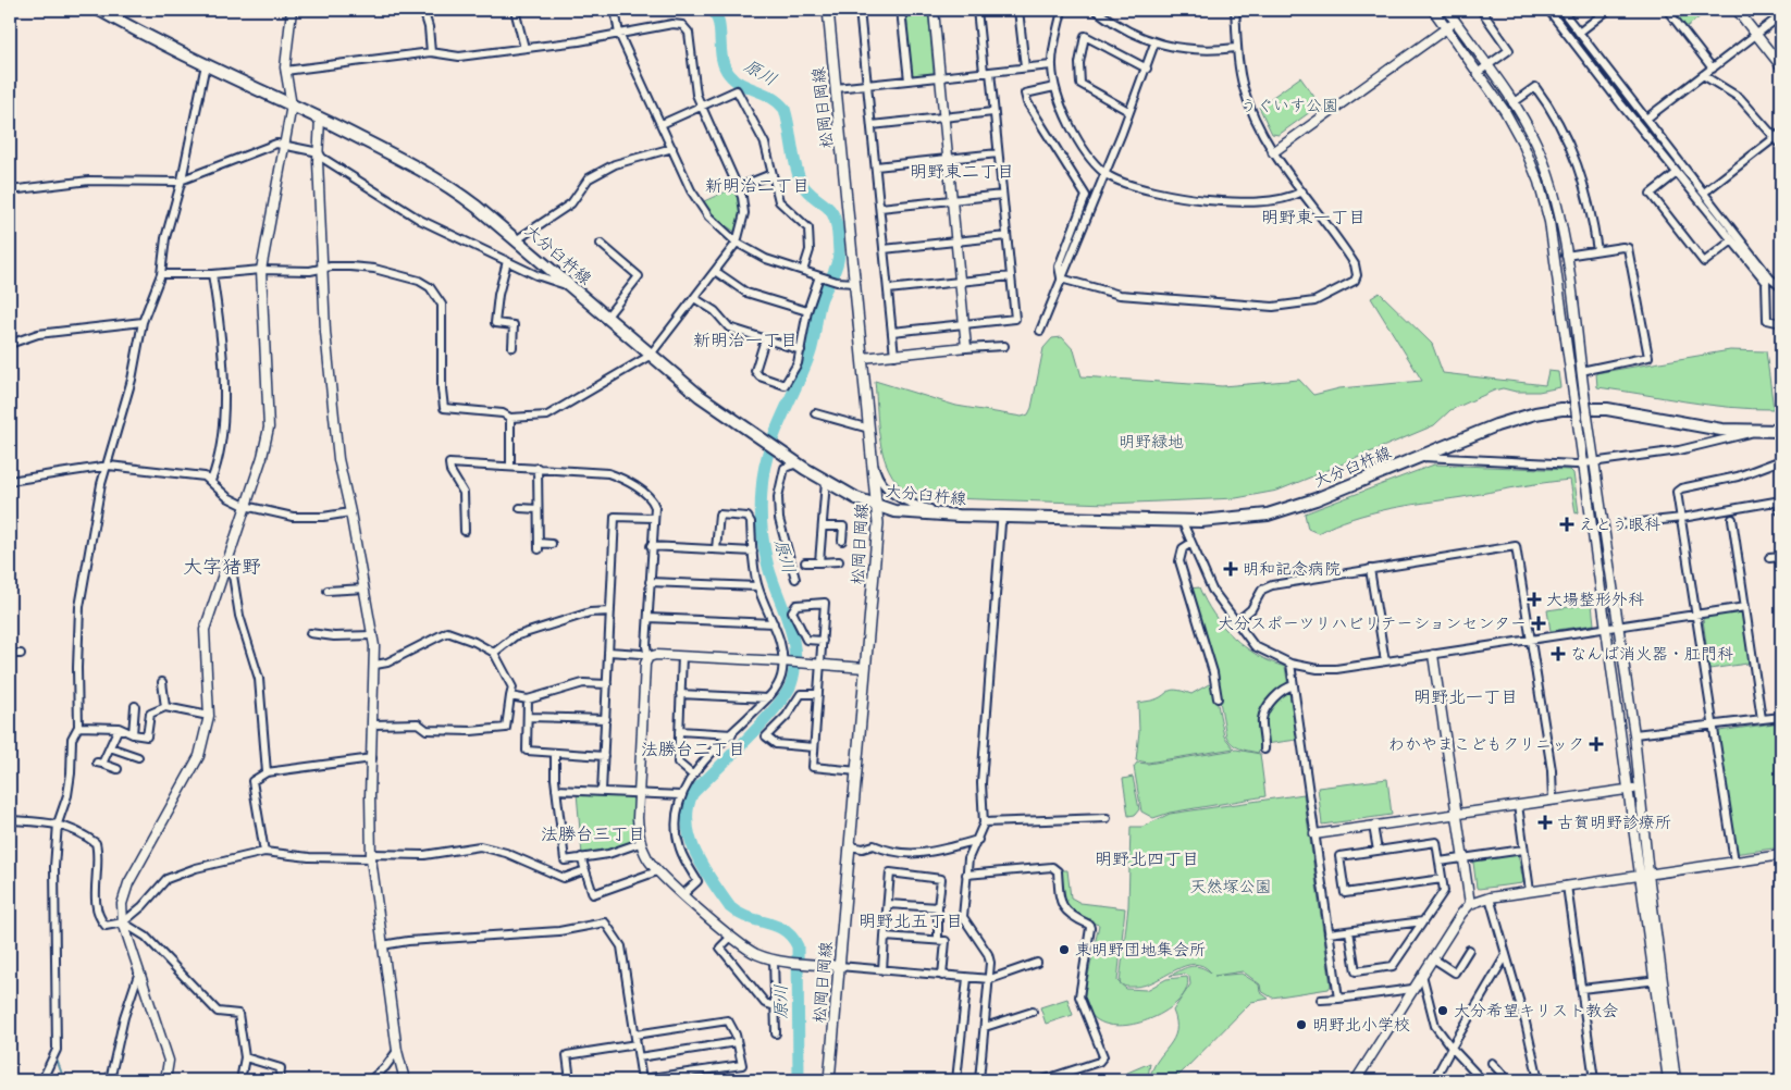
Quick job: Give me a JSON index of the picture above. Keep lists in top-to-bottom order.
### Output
{
  "streets": {
    "main road": ["松岡日岡線", "大分臼杵線"]
  },
  "crossings": [
    ["松岡日岡線", "大分臼杵線"]
  ],
  "districts": [
    "明野東二丁目",
    "新明治二丁目",
    "明野東一丁目",
    "新明治一丁目",
    "大字猪野",
    "明野北一丁目",
    "法勝台二丁目",
    "法勝台三丁目",
    "明野北四丁目",
    "明野北五丁目"
  ],
  "water": ["原川"],
  "parks": ["うぐいす公園", "明野緑地", "天然塚公園"],
  "places": {
    "health": [
      "えとう眼科",
      "明和記念病院",
      "大場整形外科",
      "大分スポーツリハビリテーションセンター",
      "なんば消火器・肛門科",
      "わかやまこどもクリニック",
      "古賀明野診療所"
    ],
    "other": ["東明野団地集会所", "大分希望キリスト教会", "明野北小学校"]
  }
}
